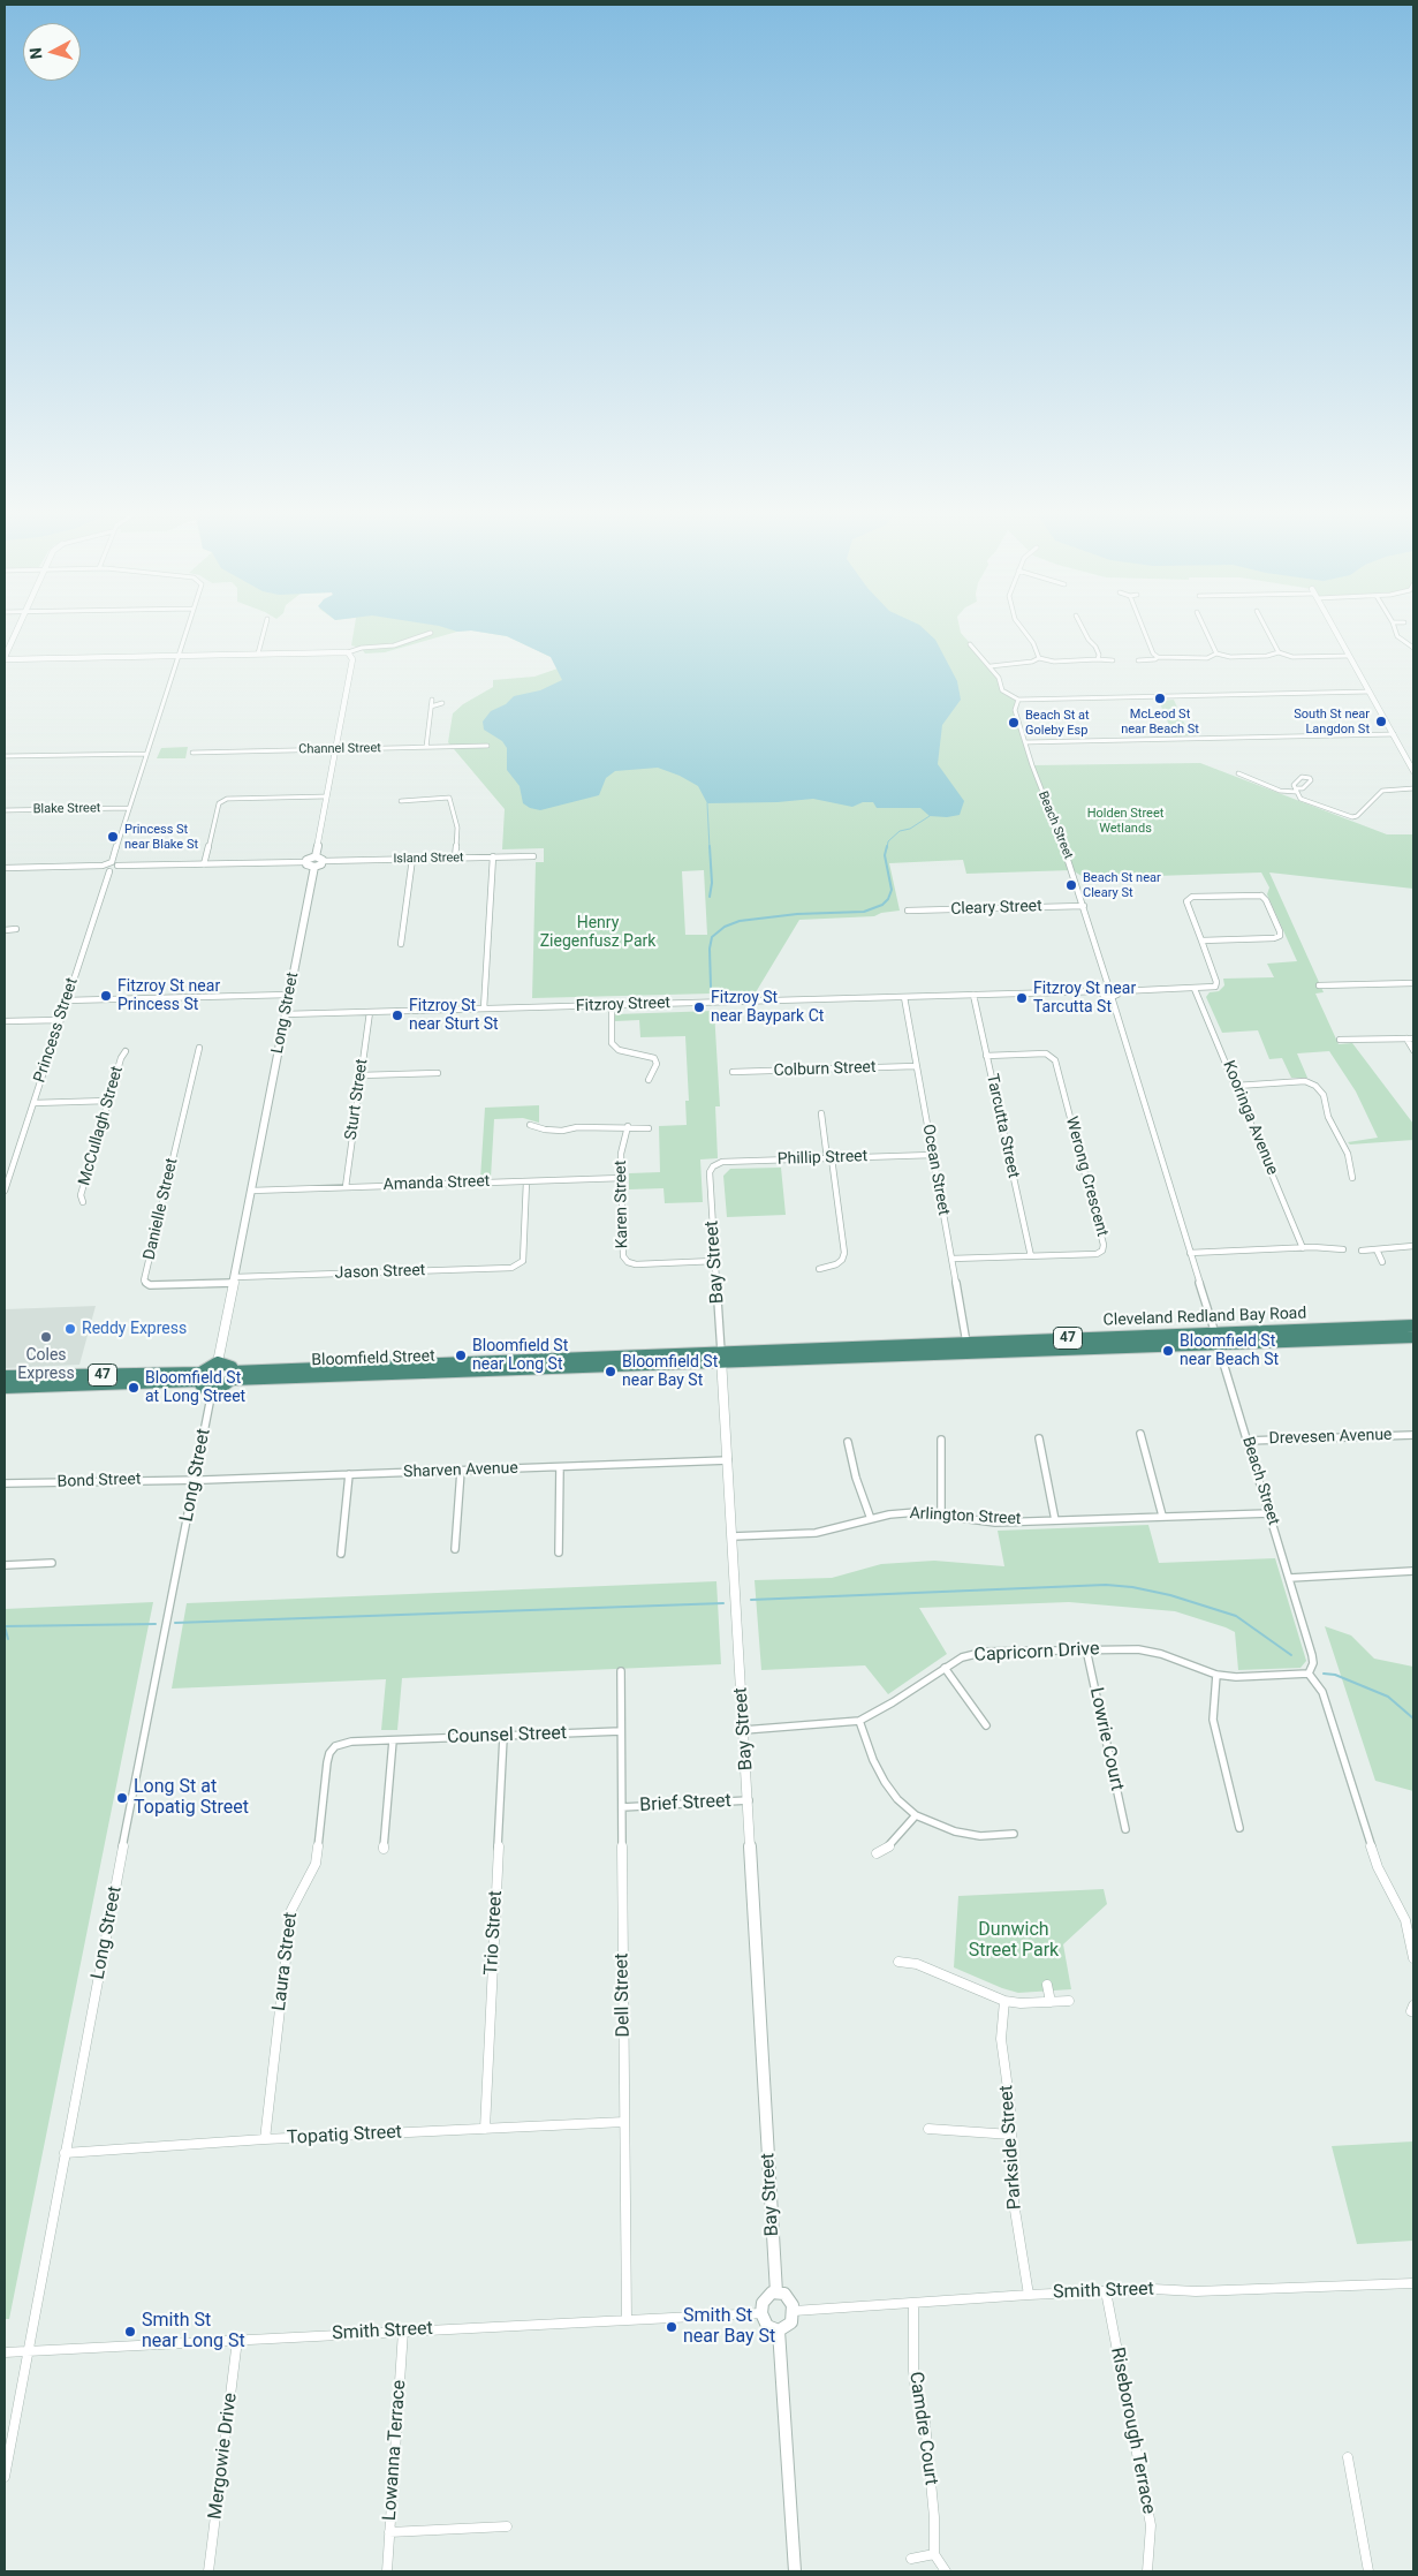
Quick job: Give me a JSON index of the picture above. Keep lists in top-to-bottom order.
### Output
{
  "streets": {
    "highway": ["Cleveland Redland Bay Road", "47", "Bloomfield Street"],
    "street": [
      "Channel Street",
      "Blake Street",
      "Beach Street",
      "Island Street",
      "Cleary Street",
      "Fitzroy Street",
      "Long Street",
      "Princess Street",
      "Colburn Street",
      "Sturt Street",
      "Kooringa Avenue",
      "McCullagh Street",
      "Tarcutta Street",
      "Phillip Street",
      "Ocean Street",
      "Werong Crescent",
      "Amanda Street",
      "Karen Street",
      "Danielle Street",
      "Bay Street",
      "Jason Street",
      "Drevesen Avenue",
      "Sharven Avenue",
      "Bond Street",
      "Arlington Street",
      "Capricorn Drive",
      "Counsel Street",
      "Lowrie Court",
      "Brief Street",
      "Trio Street",
      "Laura Street",
      "Dell Street",
      "Topatig Street",
      "Parkside Street",
      "Smith Street",
      "Camdre Court",
      "Riseborough Terrace",
      "Lowanna Terrace",
      "Mergowie Drive"
    ]
  },
  "crossings": [
    ["Beach Street", "Cleary Street"],
    ["Beach Street", "Cleveland Redland Bay Road"],
    ["Beach Street", "Drevesen Avenue"],
    ["Beach Street", "Arlington Street"],
    ["Beach Street", "Capricorn Drive"],
    ["Fitzroy Street", "Long Street"],
    ["Fitzroy Street", "Sturt Street"],
    ["Fitzroy Street", "Tarcutta Street"],
    ["Fitzroy Street", "Ocean Street"],
    ["Long Street", "Amanda Street"],
    ["Long Street", "Danielle Street"],
    ["Long Street", "Jason Street"],
    ["Long Street", "47"],
    ["Long Street", "Bloomfield Street"],
    ["Long Street", "Sharven Avenue"],
    ["Long Street", "Bond Street"],
    ["Long Street", "Topatig Street"],
    ["Long Street", "Smith Street"],
    ["Colburn Street", "Ocean Street"],
    ["Sturt Street", "Amanda Street"],
    ["Tarcutta Street", "Werong Crescent"],
    ["Phillip Street", "Ocean Street"],
    ["Phillip Street", "Bay Street"],
    ["Ocean Street", "Werong Crescent"],
    ["Ocean Street", "Cleveland Redland Bay Road"],
    ["Amanda Street", "Karen Street"],
    ["Amanda Street", "Jason Street"],
    ["Karen Street", "Bay Street"],
    ["Danielle Street", "Jason Street"],
    ["Bay Street", "Cleveland Redland Bay Road"],
    ["Bay Street", "Bloomfield Street"],
    ["Bay Street", "Sharven Avenue"],
    ["Bay Street", "Arlington Street"],
    ["Bay Street", "Capricorn Drive"],
    ["Bay Street", "Brief Street"],
    ["Bay Street", "Smith Street"],
    ["Cleveland Redland Bay Road", "Bloomfield Street"],
    ["47", "Bloomfield Street"],
    ["Sharven Avenue", "Bond Street"],
    ["Capricorn Drive", "Lowrie Court"],
    ["Counsel Street", "Trio Street"],
    ["Counsel Street", "Laura Street"],
    ["Counsel Street", "Dell Street"],
    ["Brief Street", "Dell Street"],
    ["Trio Street", "Topatig Street"],
    ["Laura Street", "Topatig Street"],
    ["Dell Street", "Topatig Street"],
    ["Dell Street", "Smith Street"],
    ["Parkside Street", "Smith Street"],
    ["Smith Street", "Camdre Court"],
    ["Smith Street", "Riseborough Terrace"],
    ["Smith Street", "Lowanna Terrace"],
    ["Smith Street", "Mergowie Drive"]
  ],
  "parks": ["Holden Street Wetlands", "Henry Ziegenfusz Park", "Dunwich Street Park"],
  "places": [
    "McLeod St near Beach St",
    "South St near Langdon St",
    "Beach St at Goleby Esp",
    "Princess St near Blake St",
    "Beach St near Cleary St",
    "Fitzroy St near Princess St",
    "Fitzroy St near Tarcutta St",
    "Fitzroy St near Baypark Ct",
    "Fitzroy St near Sturt St",
    "Reddy Express",
    "Coles Express",
    "Bloomfield St near Beach St",
    "Bloomfield St near Long St",
    "Bloomfield St near Bay St",
    "Bloomfield St at Long Street",
    "Long St at Topatig Street",
    "Smith St near Bay St",
    "Smith St near Long St"
  ],
  "north": "left"
}
